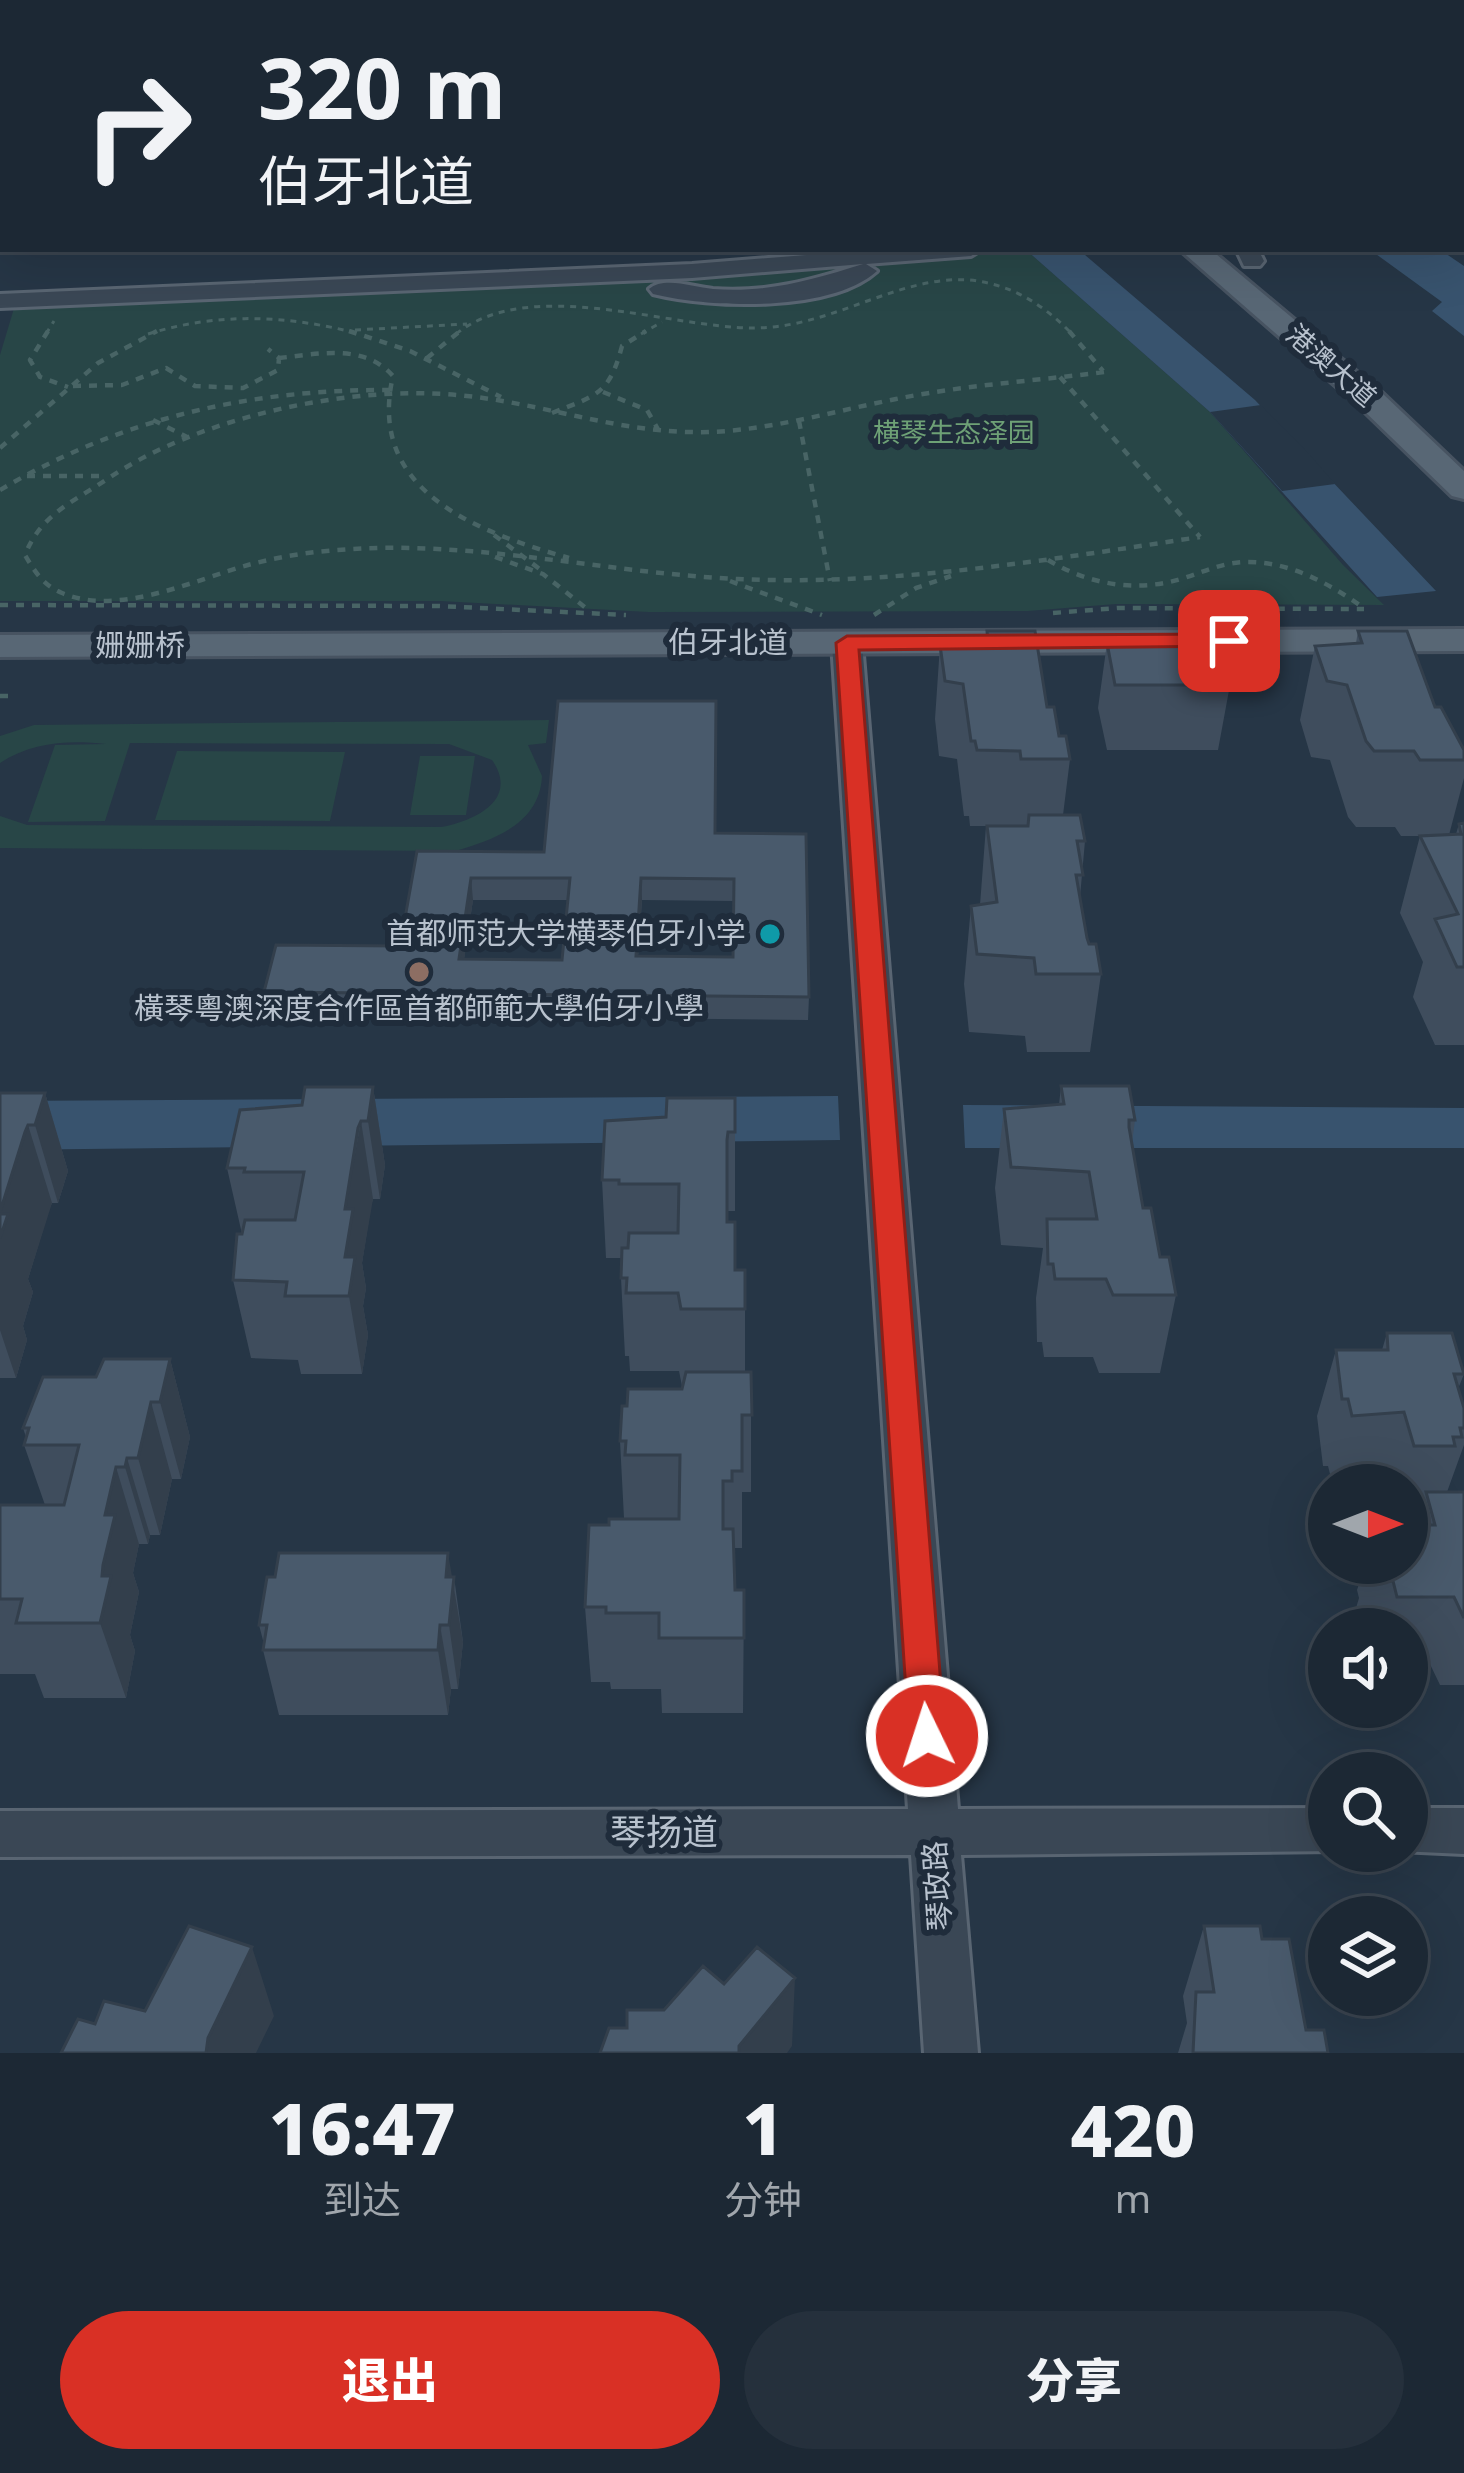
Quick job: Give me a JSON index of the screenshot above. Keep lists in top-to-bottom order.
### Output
{
  "streets": {
    "main road": ["港澳大道", "伯牙北道", "姗姗桥"],
    "street": ["琴扬道", "琴政路"]
  },
  "crossings": [
    ["伯牙北道", "姗姗桥"],
    ["伯牙北道", "琴政路"],
    ["琴扬道", "琴政路"]
  ],
  "parks": ["横琴生态泽园"],
  "places": ["首都师范大学横琴伯牙小学", "橫琴粵澳深度合作區首都師範大學伯牙小學"],
  "north": "right",
  "page": {
    "turn": ["320 m", "伯牙北道"],
    "eta": [
      "16:47",
      "到达",
      "1",
      "分钟",
      "420",
      "m"
    ],
    "buttons": ["退出", "分享"]
  }
}
